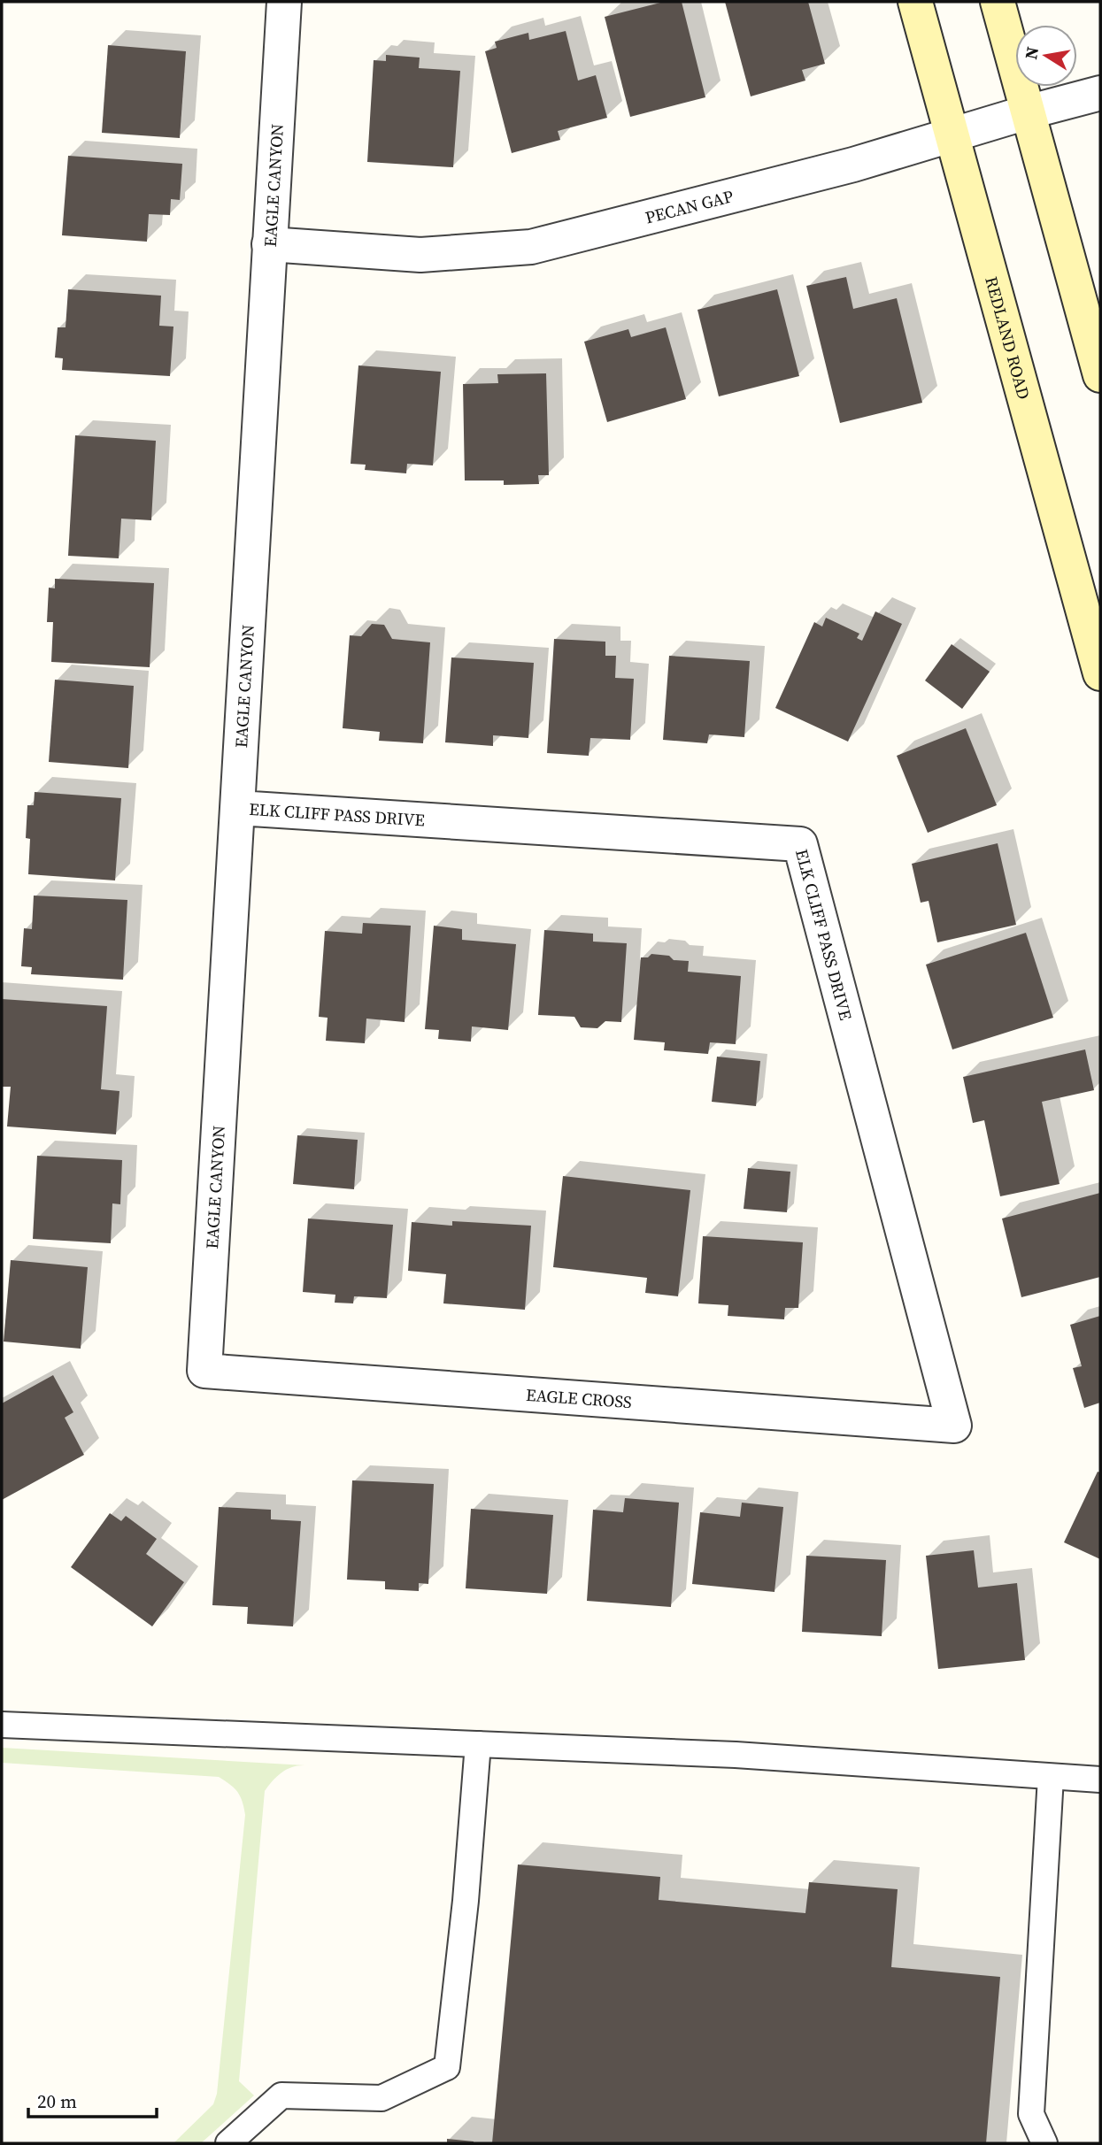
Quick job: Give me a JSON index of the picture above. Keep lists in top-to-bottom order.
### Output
{
  "streets": {
    "main road": ["REDLAND ROAD"],
    "street": [
      "EAGLE CANYON",
      "PECAN GAP",
      "ELK CLIFF PASS DRIVE",
      "EAGLE CROSS"
    ]
  },
  "crossings": [
    ["EAGLE CANYON", "PECAN GAP"],
    ["EAGLE CANYON", "ELK CLIFF PASS DRIVE"],
    ["EAGLE CANYON", "EAGLE CROSS"],
    ["PECAN GAP", "REDLAND ROAD"],
    ["ELK CLIFF PASS DRIVE", "EAGLE CROSS"]
  ],
  "scale_bar": "20 m",
  "north": "left"
}
